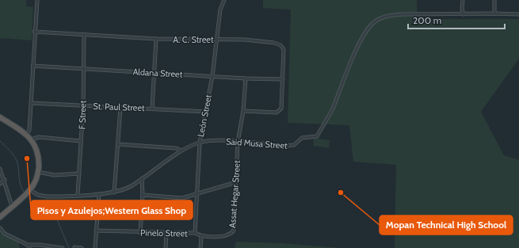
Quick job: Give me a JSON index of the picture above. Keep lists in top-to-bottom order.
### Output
{
  "streets": {
    "street": [
      "A. C. Street",
      "Aldana Street",
      "St. Paul Street",
      "F Street",
      "León Street",
      "Said Musa Street",
      "Assat Hegar Street",
      "Pinelo Street"
    ]
  },
  "crossings": [
    ["A. C. Street", "Aldana Street"],
    ["A. C. Street", "F Street"],
    ["A. C. Street", "León Street"],
    ["A. C. Street", "Assat Hegar Street"],
    ["Aldana Street", "F Street"],
    ["Aldana Street", "León Street"],
    ["Aldana Street", "Assat Hegar Street"],
    ["St. Paul Street", "F Street"],
    ["St. Paul Street", "León Street"],
    ["F Street", "Said Musa Street"],
    ["León Street", "Said Musa Street"],
    ["León Street", "Pinelo Street"],
    ["Said Musa Street", "Assat Hegar Street"],
    ["Assat Hegar Street", "Pinelo Street"]
  ],
  "places": ["Pisos y Azulejos;Western Glass Shop", "Mopan Technical High School"],
  "scale_bar": "200 m"
}
